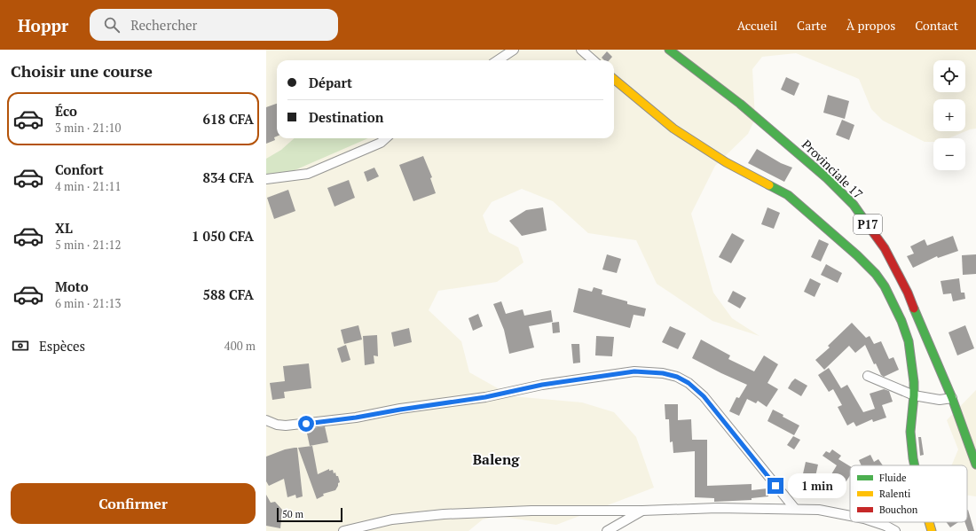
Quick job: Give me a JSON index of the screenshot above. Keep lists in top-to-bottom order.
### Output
{
  "streets": {
    "street": ["Provinciale 17", "P17"]
  },
  "districts": ["Baleng"],
  "legend": ["Fluide", "Ralenti", "Bouchon"],
  "scale_bar": "50 m",
  "page": {
    "header": "Hoppr",
    "search": "Rechercher",
    "nav": [
      "Accueil",
      "Carte",
      "À propos",
      "Contact"
    ],
    "heading": "Choisir une course",
    "map_buttons": ["+", "−"],
    "banner": ["Départ", "Destination"],
    "list": [
      {
        "name": "Éco",
        "note": "3 min · 21:10",
        "value": "618 CFA"
      },
      {
        "name": "Confort",
        "note": "4 min · 21:11",
        "value": "834 CFA"
      },
      {
        "name": "XL",
        "note": "5 min · 21:12",
        "value": "1 050 CFA"
      },
      {
        "name": "Moto",
        "note": "6 min · 21:13",
        "value": "588 CFA"
      }
    ],
    "pay": ["Espèces", "400 m"],
    "bubble": "1 min",
    "buttons": "Confirmer",
    "scale": "50 m"
  }
}
